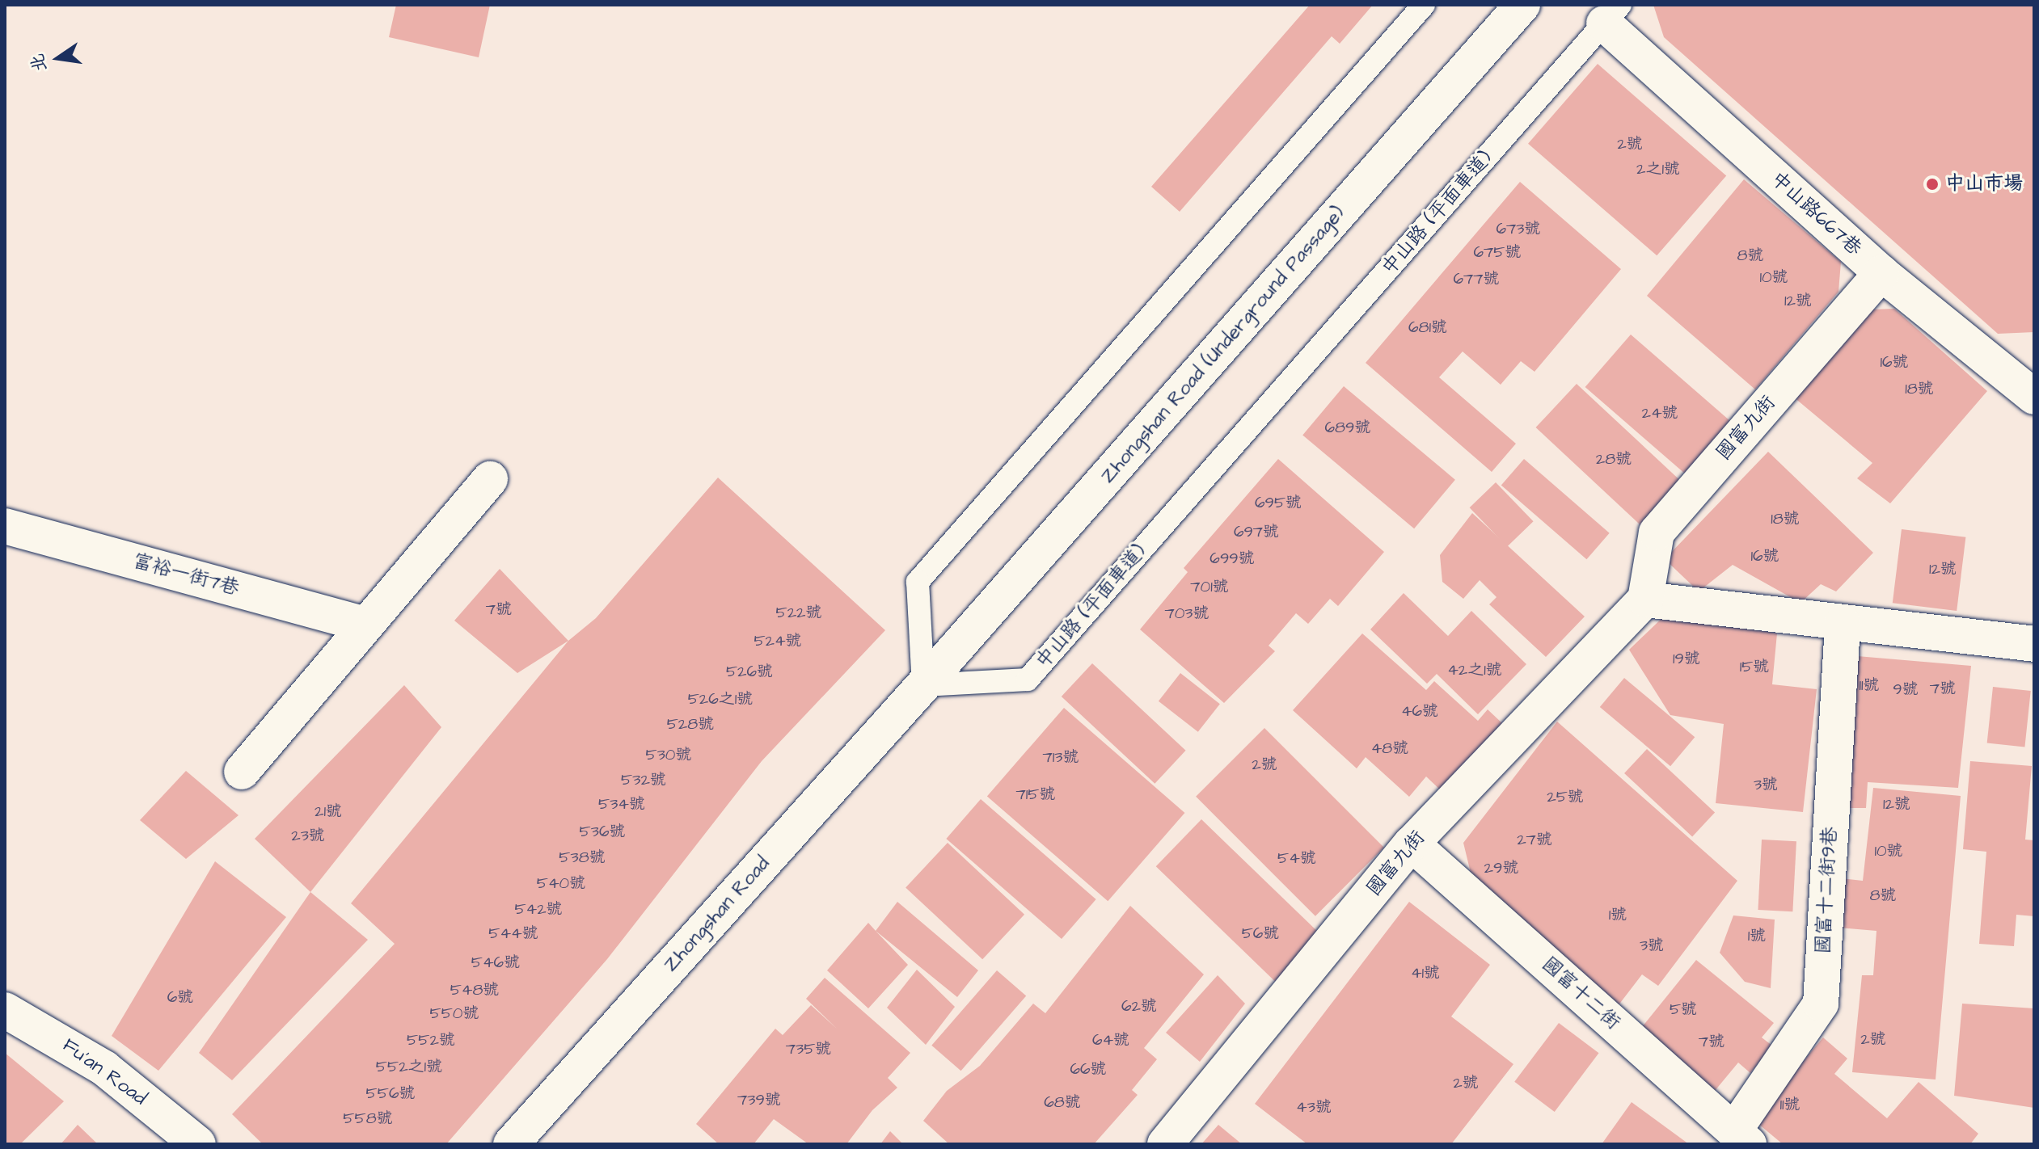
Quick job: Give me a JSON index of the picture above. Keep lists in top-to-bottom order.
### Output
{
  "streets": {
    "street": [
      "中山路667巷",
      "Zhongshan Road (Underground Passage)",
      "國富九街",
      "富裕一街7巷",
      "國富十二街9巷",
      "Zhongshan Road",
      "國富十二街",
      "Fu’an Road"
    ],
    "lane": ["中山路 (平面車道)"]
  },
  "crossings": [
    ["中山路 (平面車道)", "中山路667巷"],
    ["中山路 (平面車道)", "Zhongshan Road (Underground Passage)"],
    ["中山路 (平面車道)", "Zhongshan Road"],
    ["中山路667巷", "國富九街"],
    ["Zhongshan Road (Underground Passage)", "Zhongshan Road"],
    ["國富九街", "國富十二街"],
    ["國富十二街9巷", "國富十二街"]
  ],
  "places": ["中山市場"],
  "house_numbers": [
    "2號",
    "2之1號",
    "673號",
    "675號",
    "8號",
    "10號",
    "677號",
    "12號",
    "681號",
    "16號",
    "18號",
    "24號",
    "689號",
    "28號",
    "695號",
    "18號",
    "697號",
    "16號",
    "699號",
    "12號",
    "701號",
    "7號",
    "522號",
    "703號",
    "524號",
    "19號",
    "15號",
    "42之1號",
    "526號",
    "11號",
    "7號",
    "9號",
    "526之1號",
    "46號",
    "528號",
    "48號",
    "530號",
    "713號",
    "2號",
    "532號",
    "3號",
    "715號",
    "25號",
    "534號",
    "12號",
    "21號",
    "536號",
    "23號",
    "27號",
    "10號",
    "538號",
    "54號",
    "29號",
    "540號",
    "8號",
    "542號",
    "1號",
    "544號",
    "56號",
    "1號",
    "3號",
    "546號",
    "41號",
    "548號",
    "6號",
    "62號",
    "5號",
    "550號",
    "2號",
    "552號",
    "64號",
    "7號",
    "735號",
    "552之1號",
    "66號",
    "2號",
    "556號",
    "739號",
    "68號",
    "11號",
    "43號",
    "558號"
  ],
  "north": "left"
}
